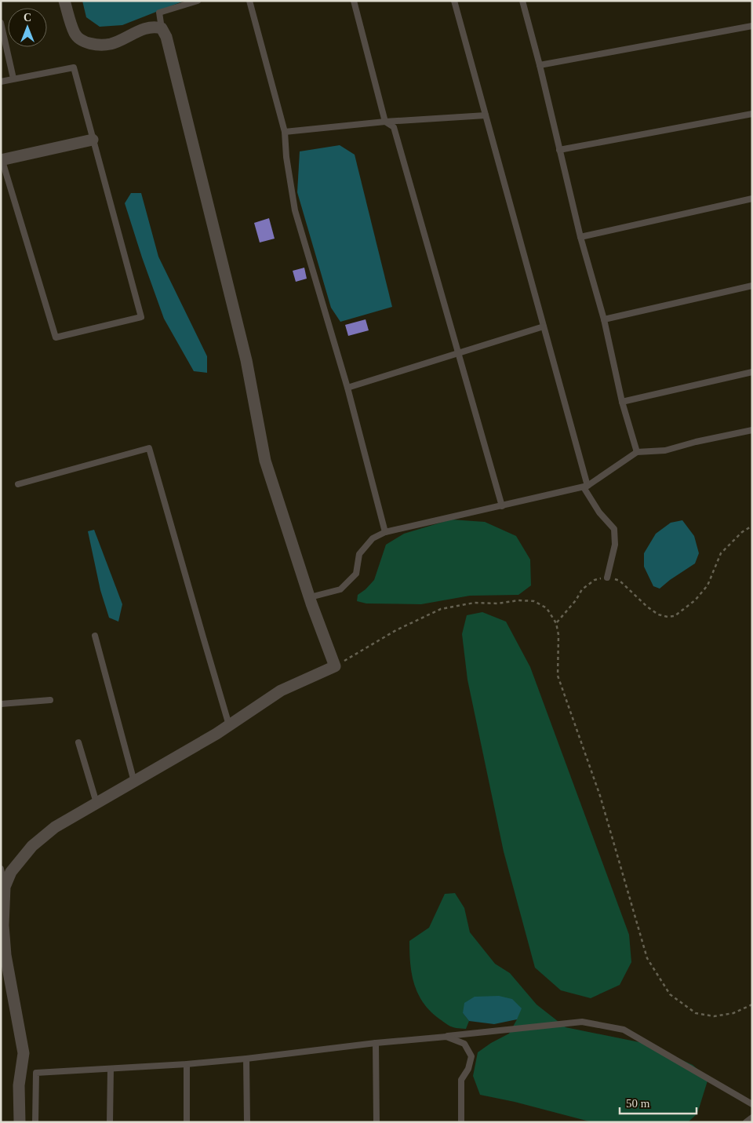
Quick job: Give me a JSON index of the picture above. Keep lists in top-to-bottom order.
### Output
{
  "scale_bar": "50 m",
  "north": "top"
}
